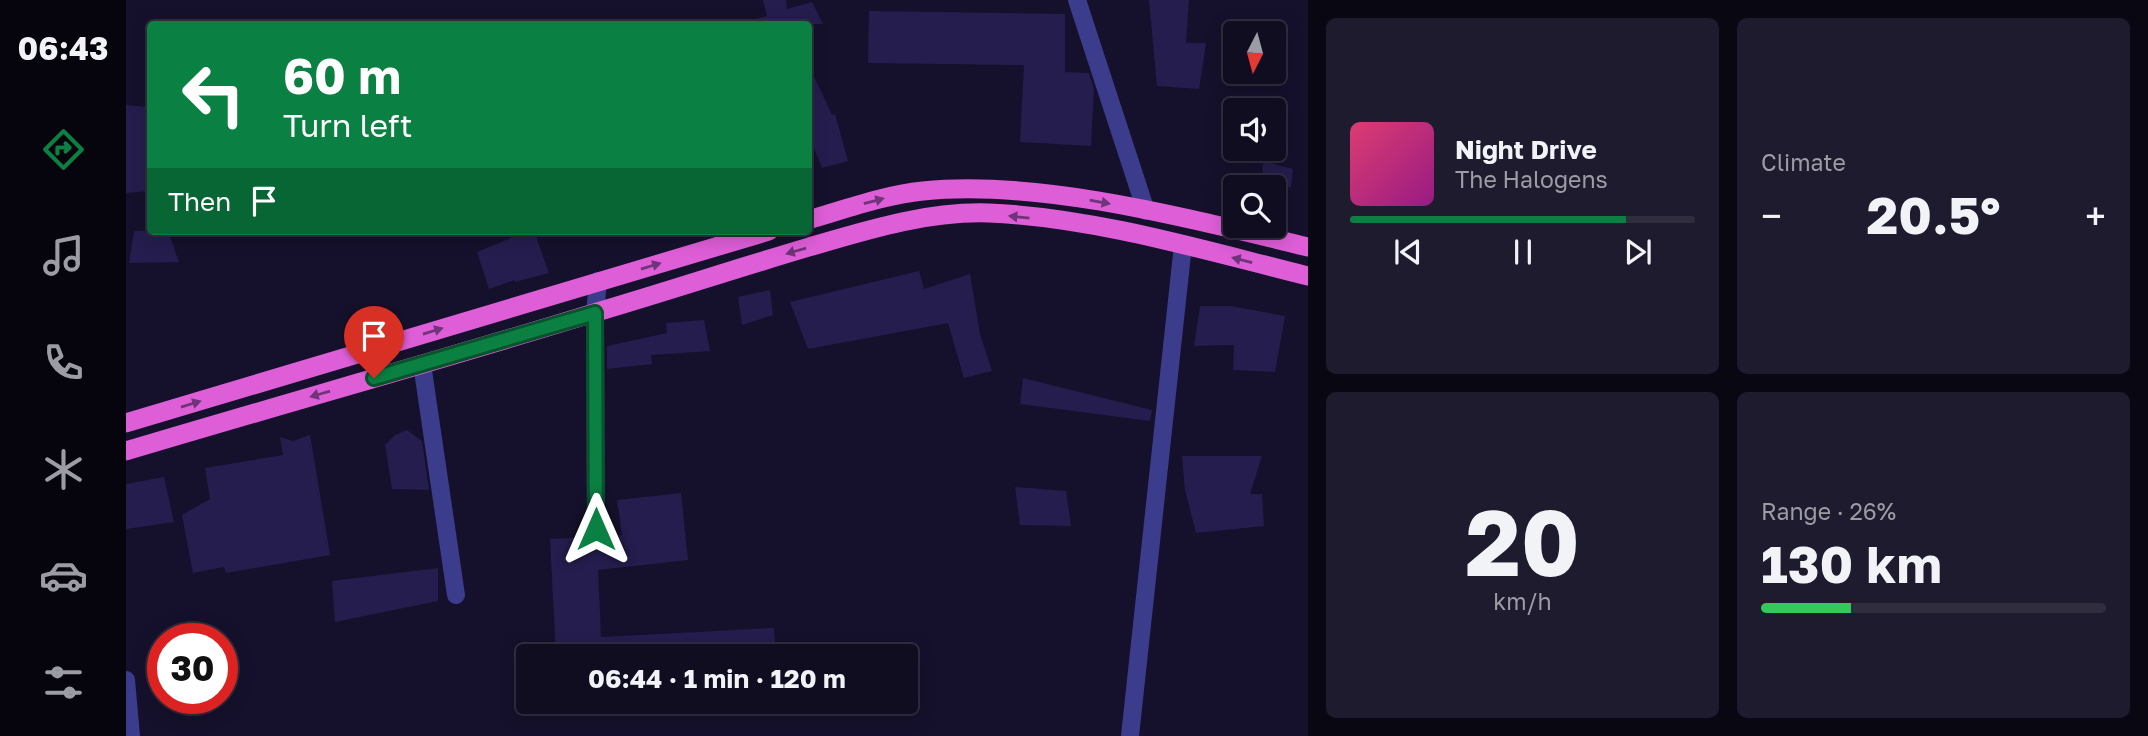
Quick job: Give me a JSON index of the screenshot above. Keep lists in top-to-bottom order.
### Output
{
  "north": "bottom",
  "page": {
    "tabs": "06:43",
    "tile": [
      "Climate",
      ["20", "km/h"],
      ["Range · 26%", "130 km"]
    ],
    "turn": ["60 m", "Turn left"],
    "song": ["Night Drive", "The Halogens"],
    "then": "Then",
    "heat": ["−", "20.5°", "+"],
    "limit": "30",
    "trip": "06:44 · 1 min · 120 m"
  }
}
